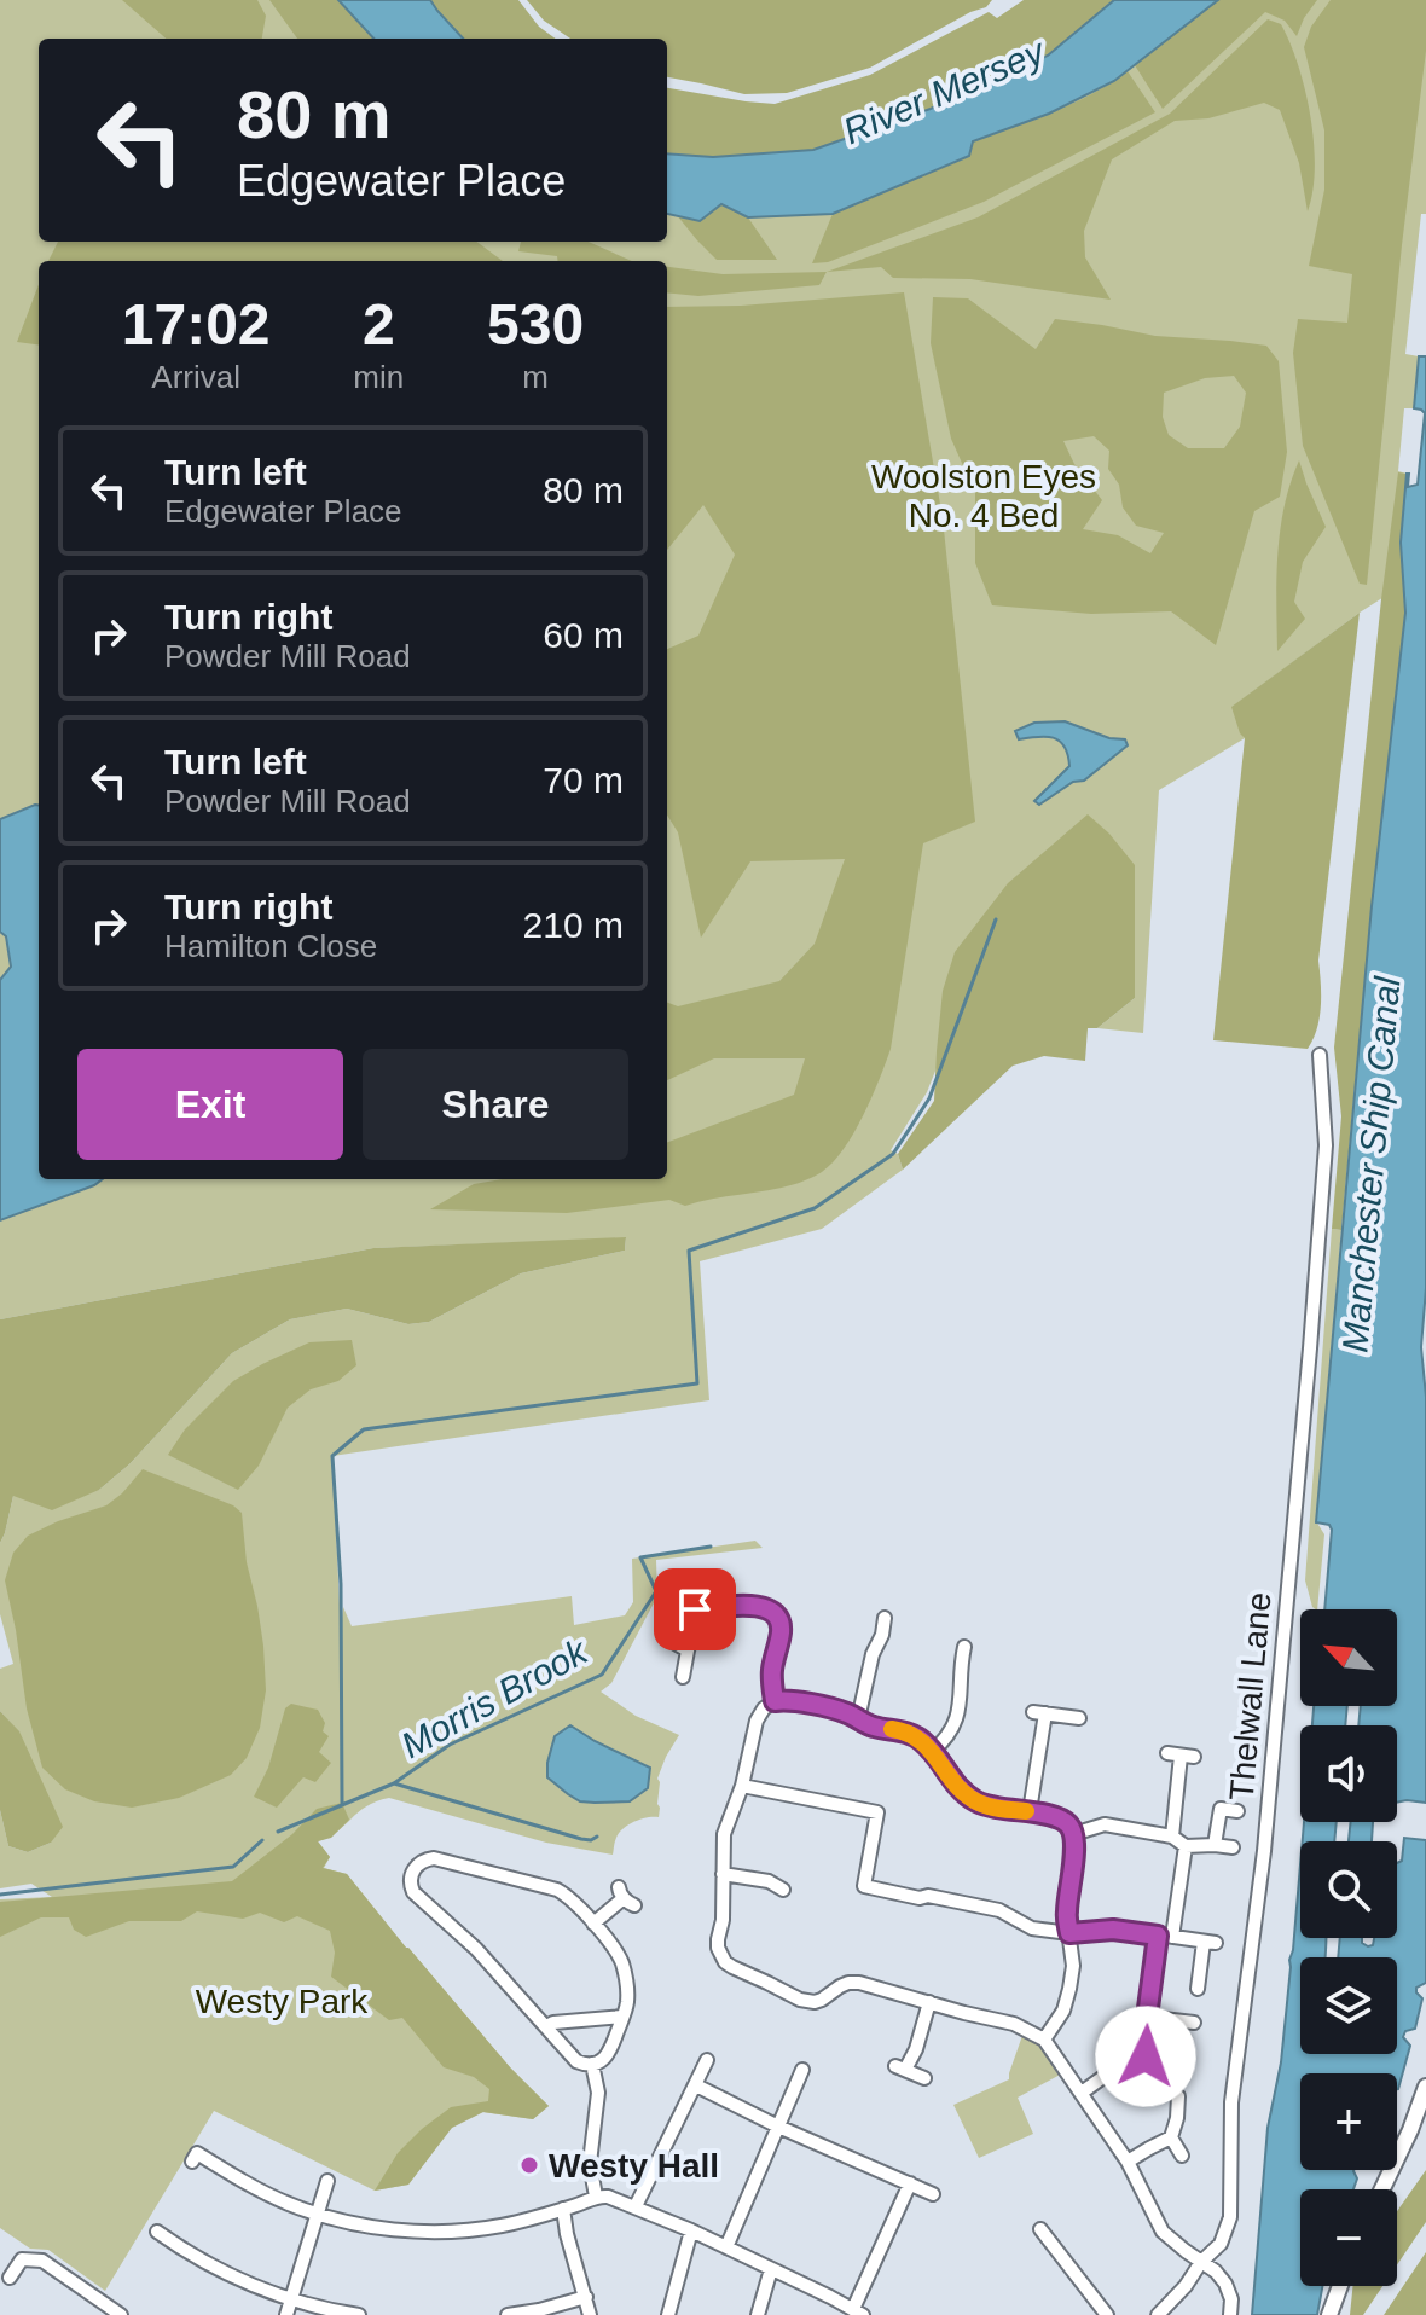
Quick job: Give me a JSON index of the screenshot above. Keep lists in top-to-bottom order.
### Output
{
  "streets": {
    "street": ["Thelwall Lane"]
  },
  "water": ["River Mersey", "Manchester Ship Canal", "Morris Brook"],
  "parks": ["Woolston Eyes No. 4 Bed", "Westy Park"],
  "places": ["Westy Hall"],
  "north": "top left",
  "page": {
    "turn": ["80 m", "Edgewater Place"],
    "eta": [
      "17:02",
      "Arrival",
      "2",
      "min",
      "530",
      "m"
    ],
    "list": [
      {
        "name": "Turn left",
        "note": "Edgewater Place",
        "value": "80 m"
      },
      {
        "name": "Turn right",
        "note": "Powder Mill Road",
        "value": "60 m"
      },
      {
        "name": "Turn left",
        "note": "Powder Mill Road",
        "value": "70 m"
      },
      {
        "name": "Turn right",
        "note": "Hamilton Close",
        "value": "210 m"
      }
    ],
    "buttons": ["Exit", "Share"],
    "map_buttons": ["+", "−"]
  }
}
